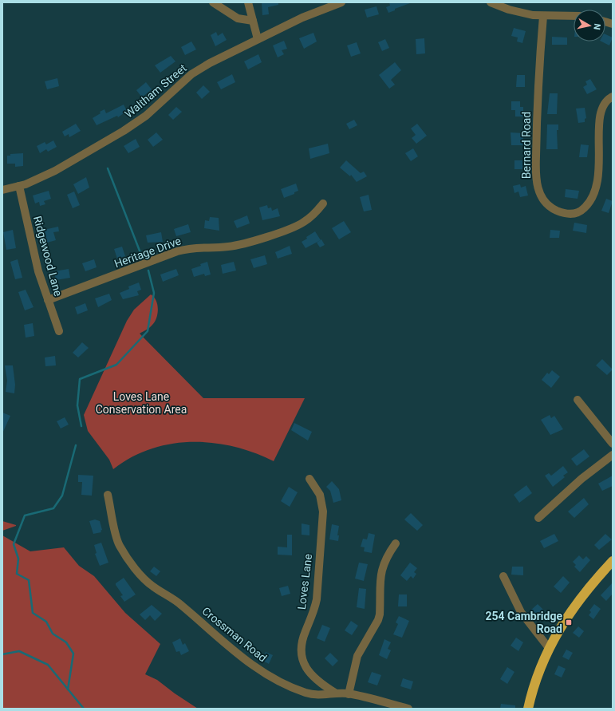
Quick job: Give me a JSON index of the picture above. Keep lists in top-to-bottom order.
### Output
{
  "streets": {
    "street": [
      "Waltham Street",
      "Bernard Road",
      "Heritage Drive",
      "Ridgewood Lane",
      "Loves Lane",
      "Crossman Road"
    ]
  },
  "crossings": [
    ["Waltham Street", "Ridgewood Lane"],
    ["Heritage Drive", "Ridgewood Lane"],
    ["Loves Lane", "Crossman Road"]
  ],
  "parks": ["Loves Lane Conservation Area"],
  "places": {
    "transit": ["254 Cambridge Road"]
  },
  "north": "right"
}
